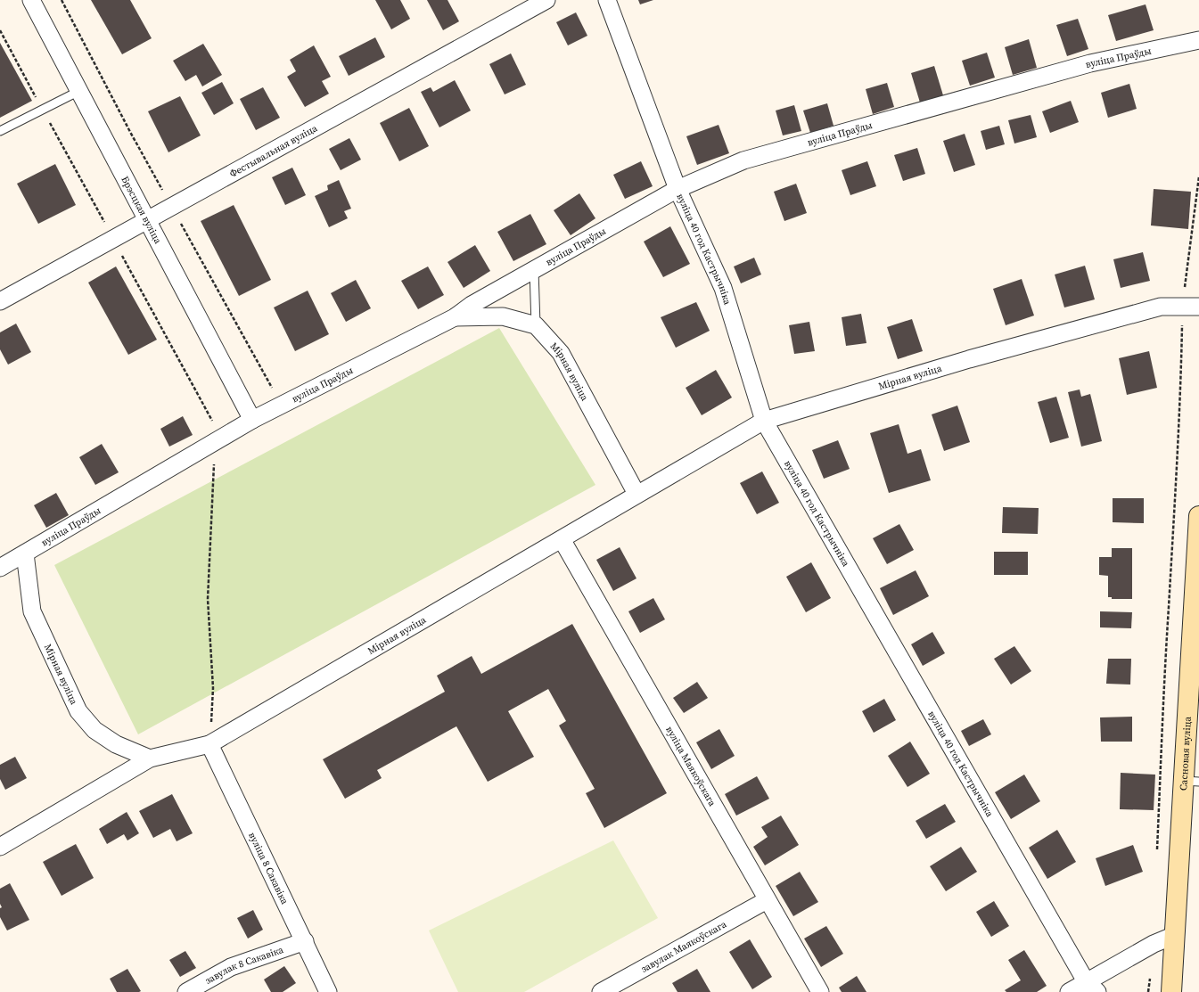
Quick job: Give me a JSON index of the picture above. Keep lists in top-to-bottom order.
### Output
{
  "streets": {
    "main road": ["Сасновая вуліца"],
    "street": [
      "вуліца Праўды",
      "Фестывальная вуліца",
      "Брэсцкая вуліца",
      "вуліца 40 год Кастрычніка",
      "Мірная вуліца",
      "вуліца Маякоўскага",
      "вуліца 8 Сакавіка",
      "завулак Маякоўскага",
      "завулак 8 Сакавіка"
    ]
  },
  "crossings": [
    ["вуліца Праўды", "Брэсцкая вуліца"],
    ["вуліца Праўды", "вуліца 40 год Кастрычніка"],
    ["вуліца Праўды", "Мірная вуліца"],
    ["Фестывальная вуліца", "Брэсцкая вуліца"],
    ["вуліца 40 год Кастрычніка", "Мірная вуліца"],
    ["Мірная вуліца", "вуліца Маякоўскага"],
    ["Мірная вуліца", "вуліца 8 Сакавіка"],
    ["вуліца Маякоўскага", "завулак Маякоўскага"],
    ["вуліца 8 Сакавіка", "завулак 8 Сакавіка"]
  ]
}
